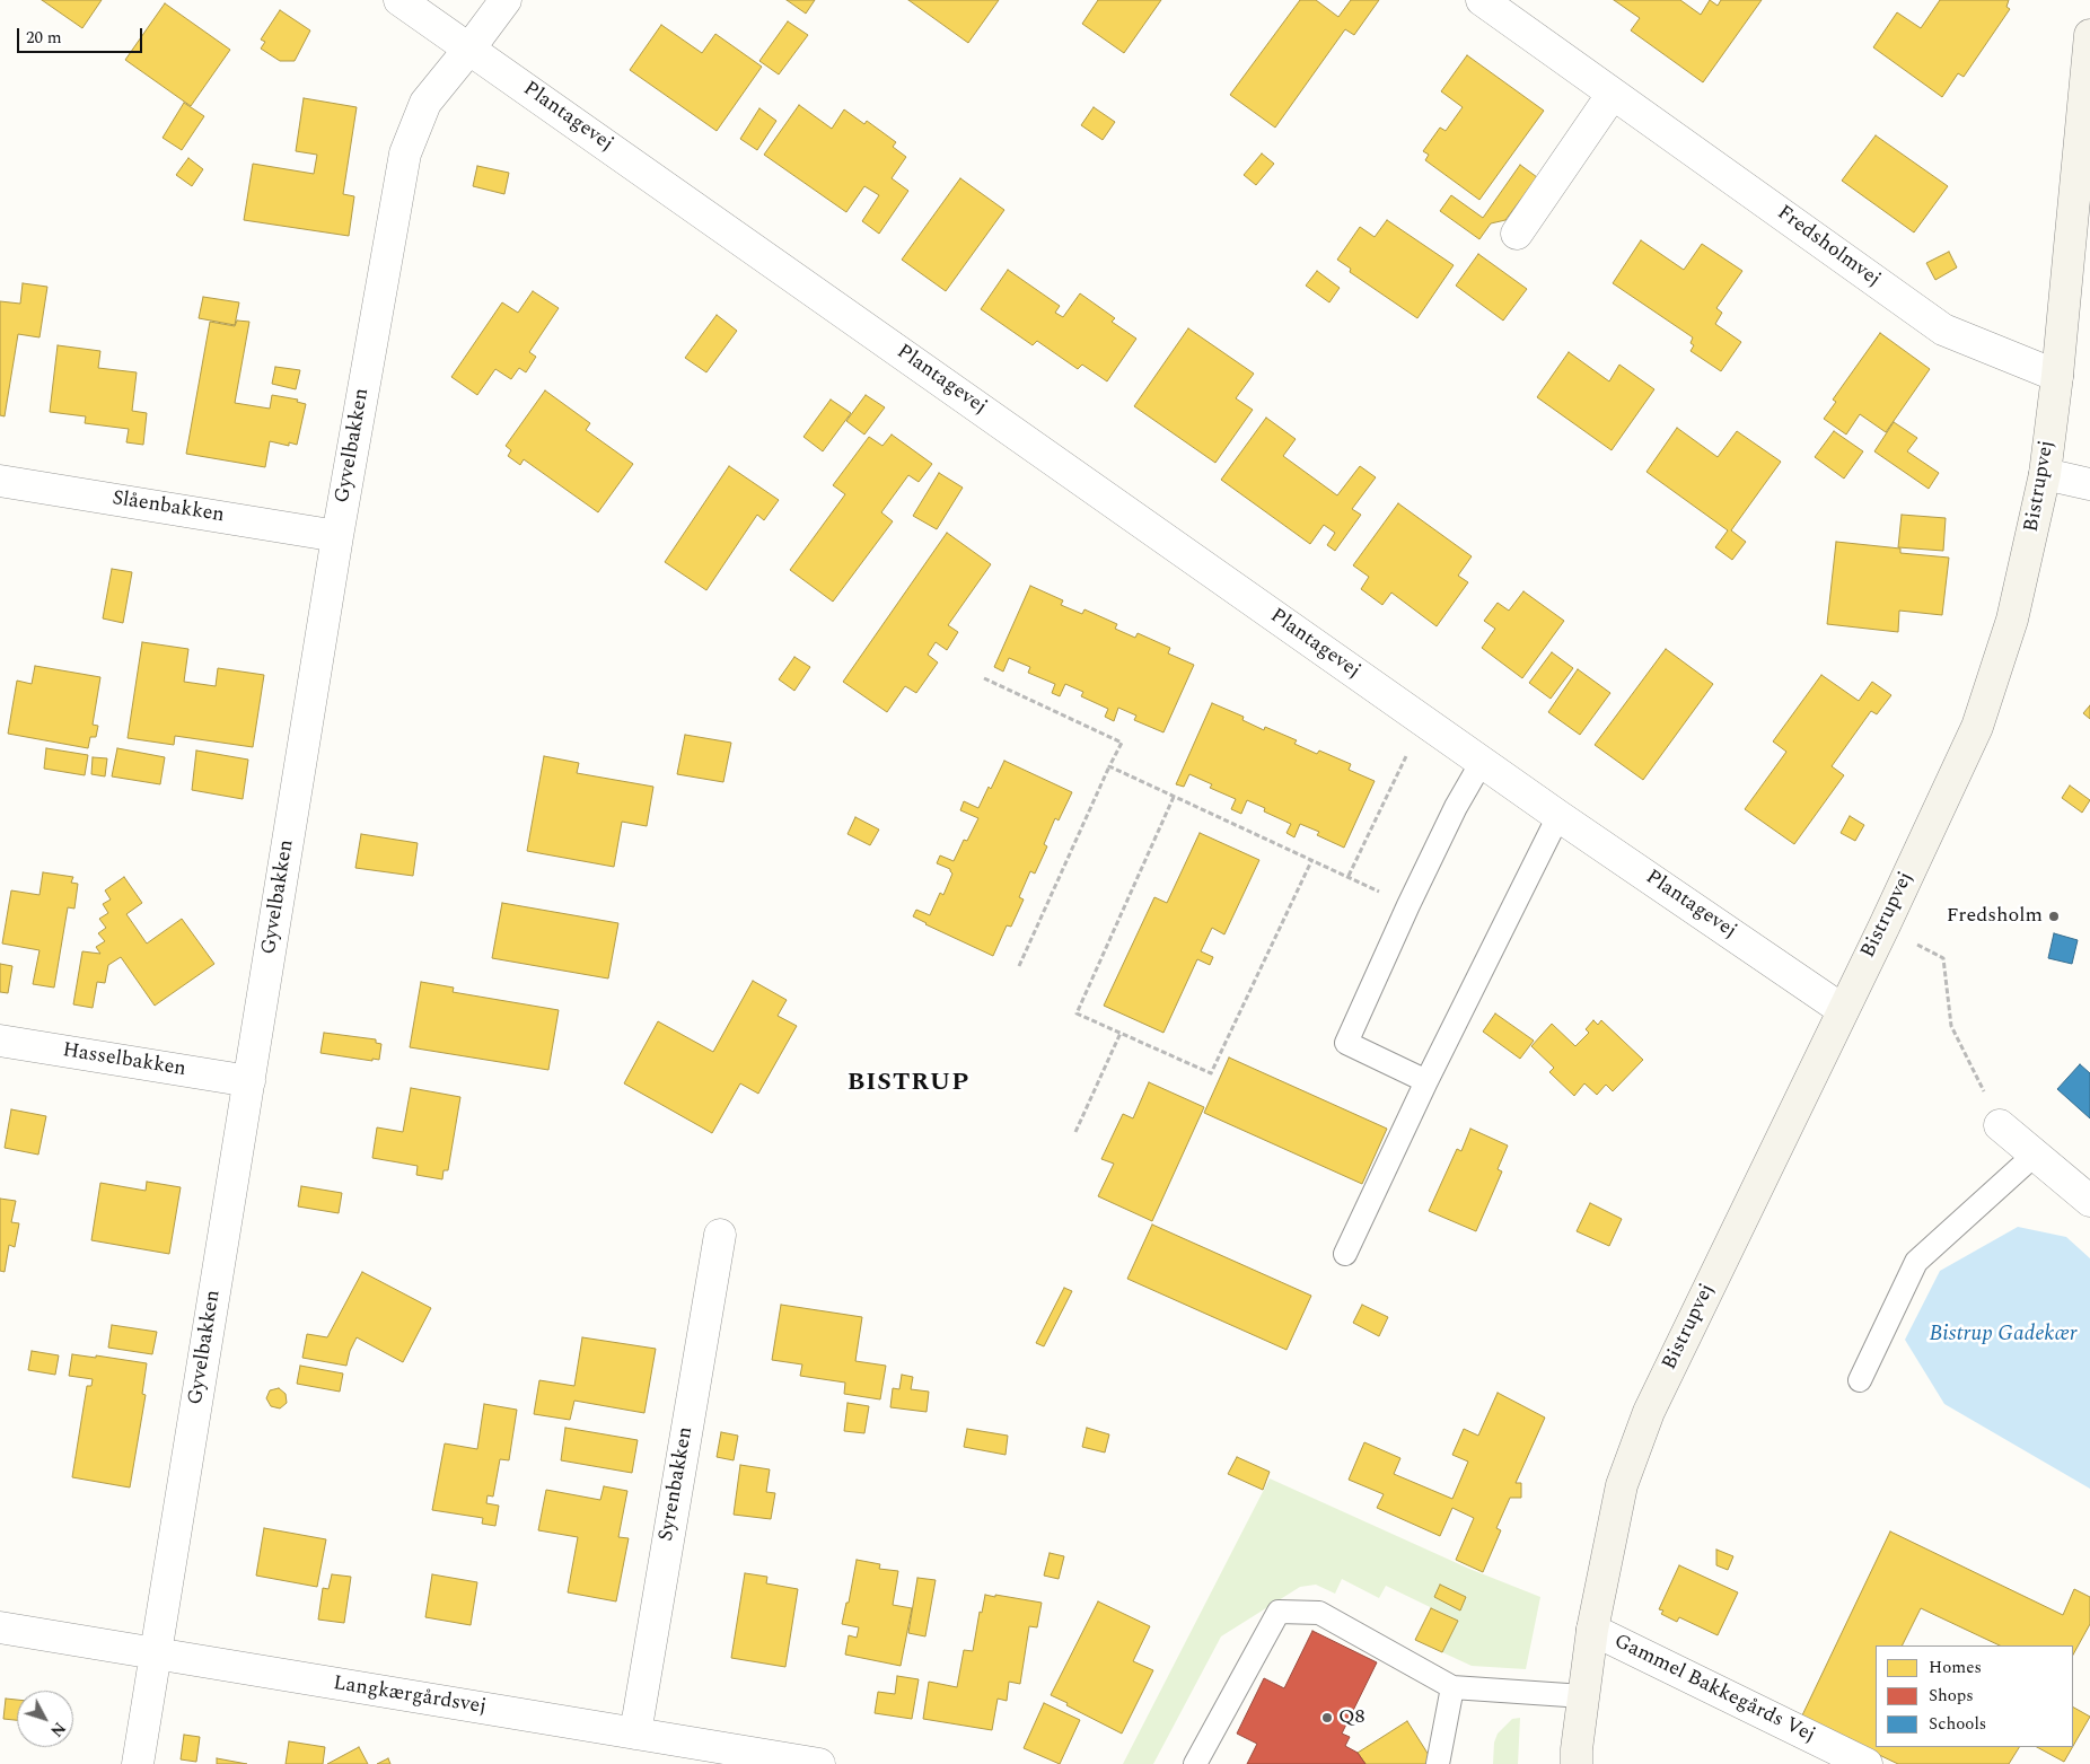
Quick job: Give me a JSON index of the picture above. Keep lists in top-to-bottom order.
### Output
{
  "streets": {
    "main road": ["Bistrupvej"],
    "street": [
      "Plantagevej",
      "Fredsholmvej",
      "Gyvelbakken",
      "Slåenbakken",
      "Hasselbakken",
      "Syrenbakken",
      "Gammel Bakkegårds Vej",
      "Langkærgårdsvej"
    ]
  },
  "crossings": [
    ["Plantagevej", "Gyvelbakken"],
    ["Plantagevej", "Bistrupvej"],
    ["Fredsholmvej", "Bistrupvej"],
    ["Gyvelbakken", "Slåenbakken"],
    ["Gyvelbakken", "Hasselbakken"],
    ["Gyvelbakken", "Langkærgårdsvej"],
    ["Bistrupvej", "Gammel Bakkegårds Vej"],
    ["Syrenbakken", "Langkærgårdsvej"]
  ],
  "districts": ["BISTRUP"],
  "water": ["Bistrup Gadekær"],
  "places": ["Fredsholm", "Q8"],
  "legend": ["Homes", "Shops", "Schools"],
  "scale_bar": "20 m",
  "north": "bottom right"
}
